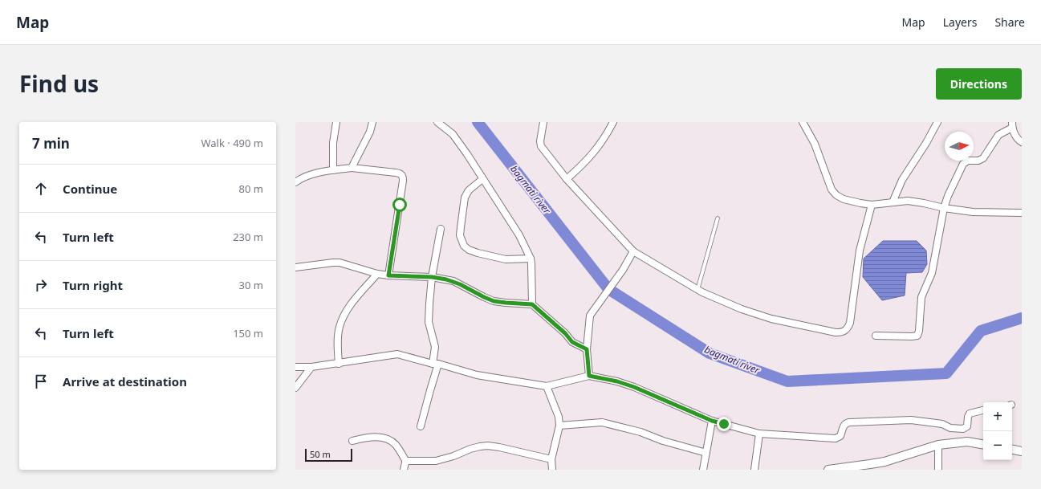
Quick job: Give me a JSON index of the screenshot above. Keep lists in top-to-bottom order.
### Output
{
  "water": ["bagmati river"],
  "scale_bar": "50 m",
  "north": "right",
  "page": {
    "header": "Map",
    "nav": ["Map", "Layers", "Share"],
    "title": "Find us",
    "buttons": "Directions",
    "heading": ["7 min", "Walk · 490 m"],
    "list": [
      ["Continue", "80 m"],
      ["Turn left", "230 m"],
      ["Turn right", "30 m"],
      ["Turn left", "150 m"],
      "Arrive at destination"
    ],
    "map_buttons": ["+", "−"],
    "scale": "50 m"
  }
}
